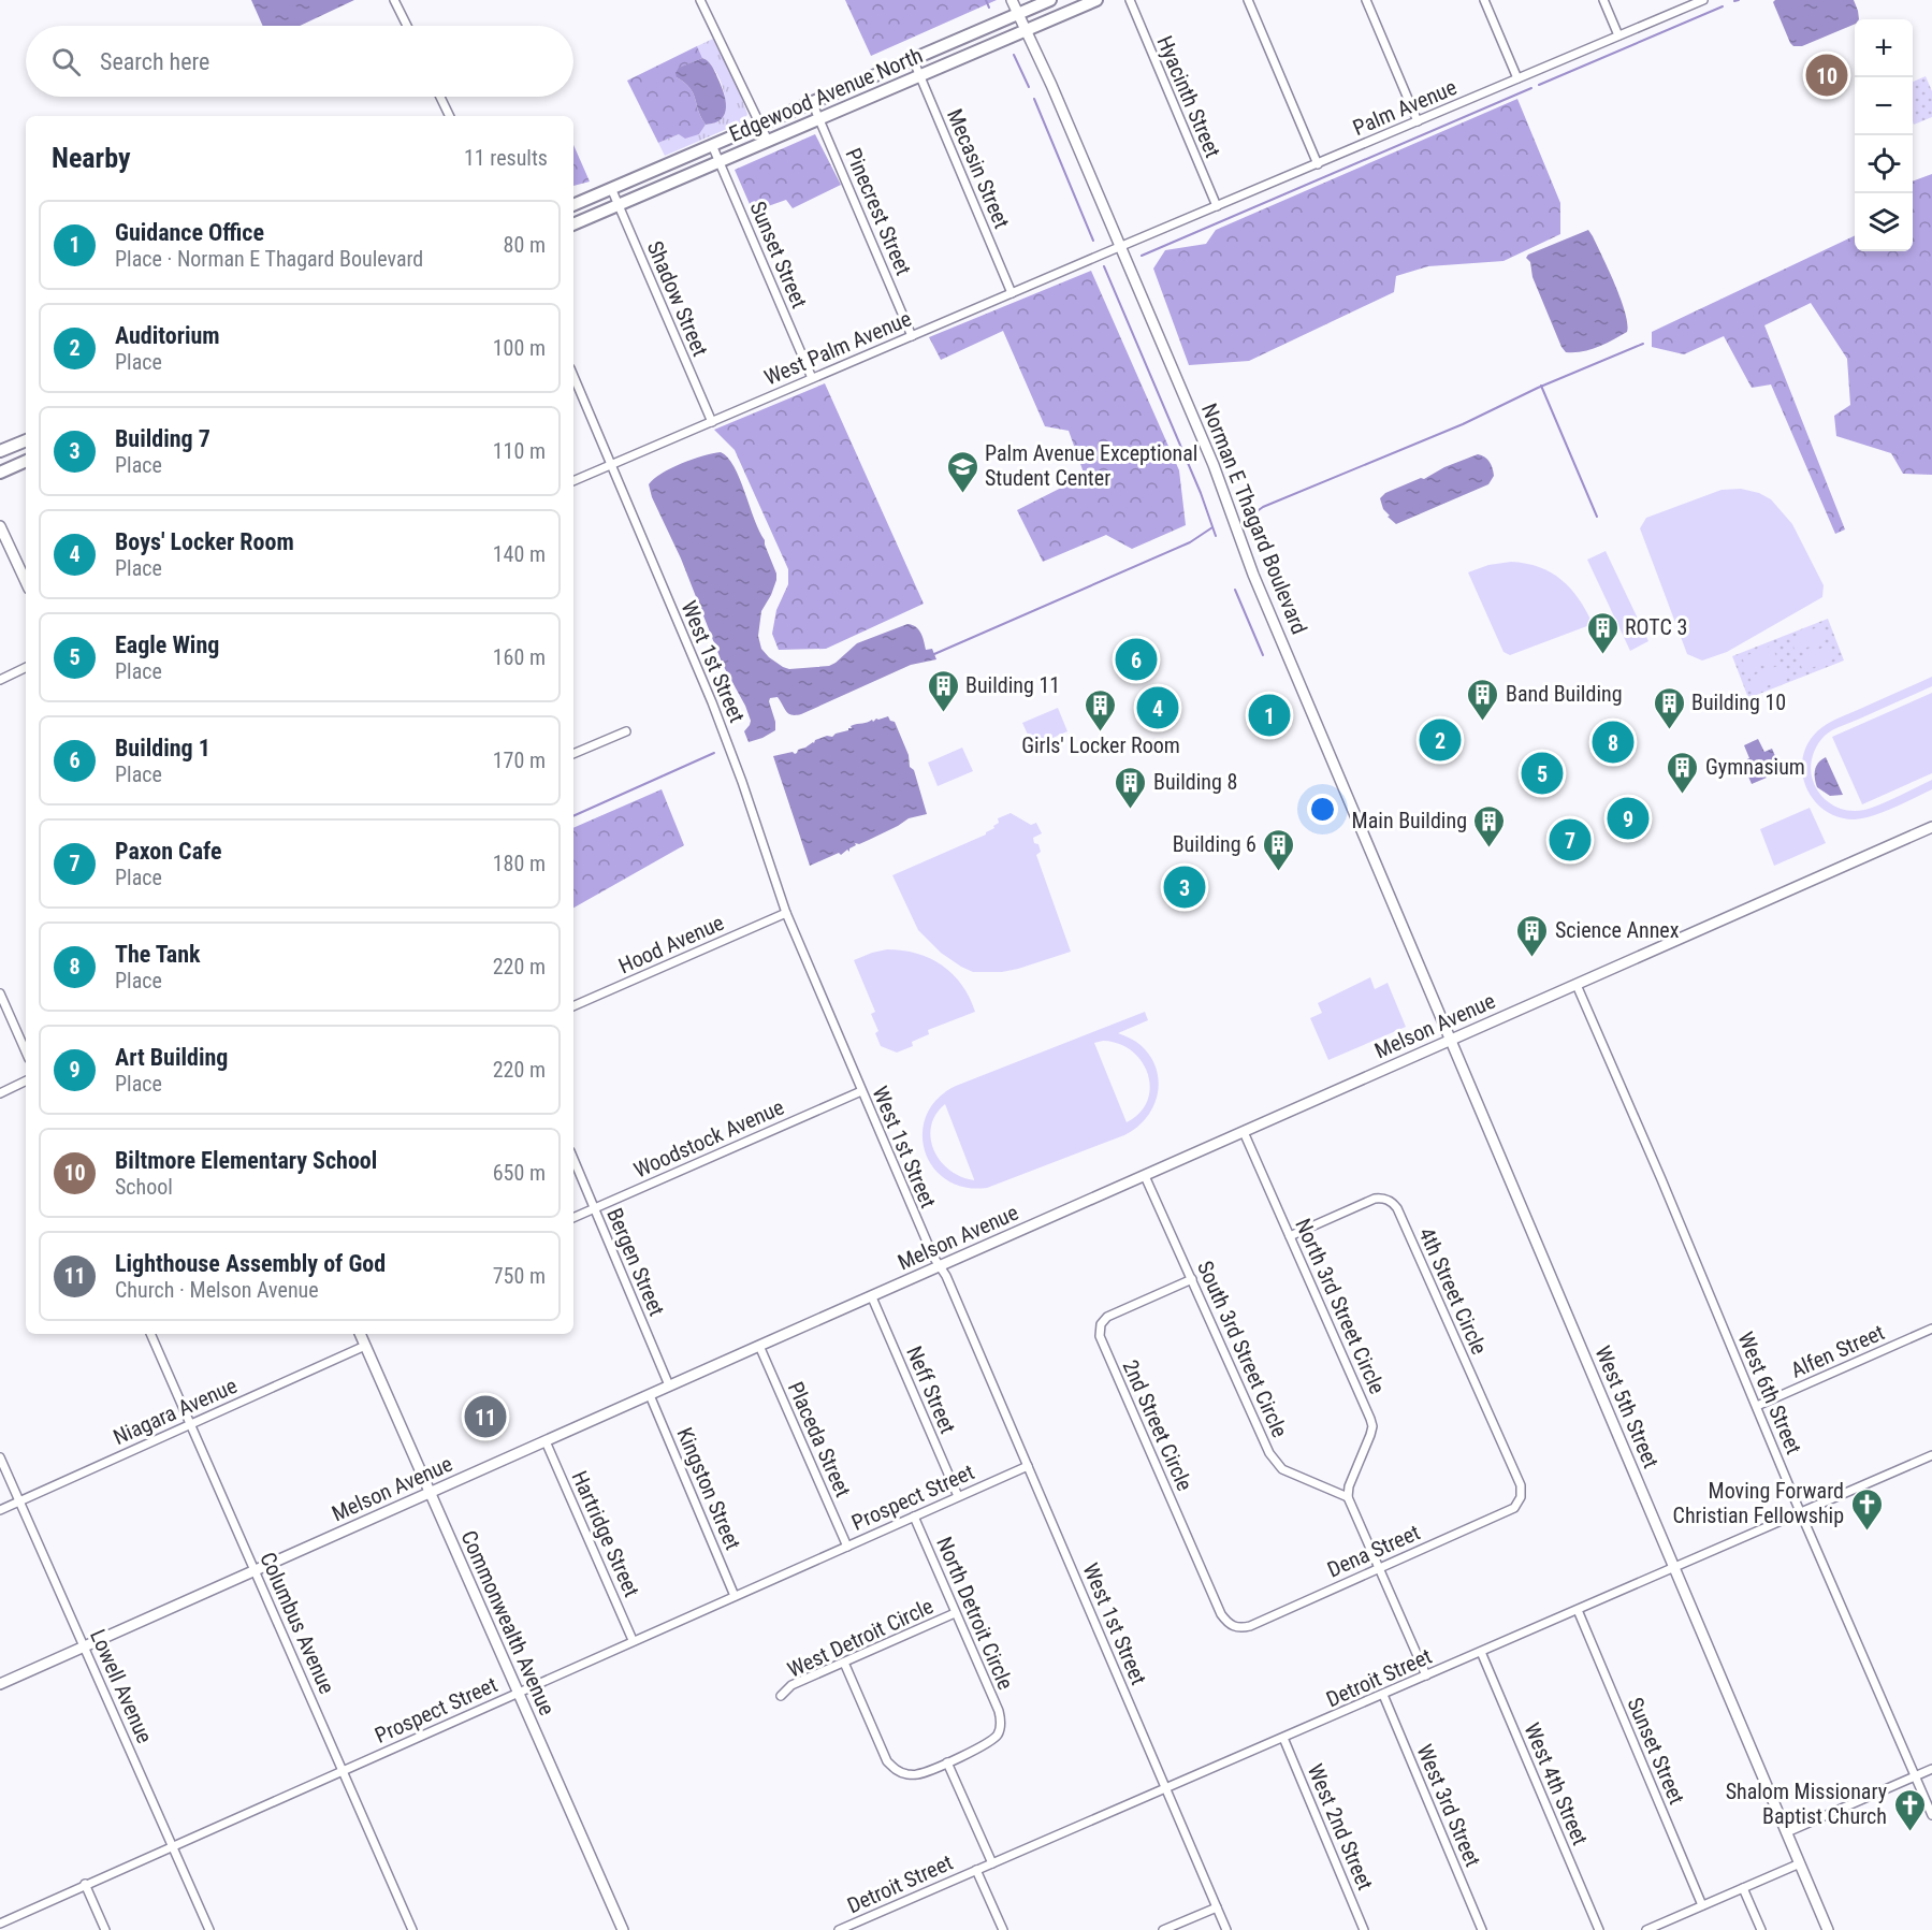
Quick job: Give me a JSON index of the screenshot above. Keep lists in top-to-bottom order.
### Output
{
  "streets": {
    "main road": ["Edgewood Avenue North"],
    "street": [
      "Hyacinth Street",
      "Palm Avenue",
      "Mecasin Street",
      "Pinecrest Street",
      "Sunset Street",
      "Shadow Street",
      "West Palm Avenue",
      "Norman E Thagard Boulevard",
      "West 1st Street",
      "Hood Avenue",
      "Melson Avenue",
      "Woodstock Avenue",
      "Bergen Street",
      "4th Street Circle",
      "North 3rd Street Circle",
      "South 3rd Street Circle",
      "Alfen Street",
      "Neff Street",
      "West 6th Street",
      "West 5th Street",
      "Niagara Avenue",
      "2nd Street Circle",
      "Placeda Street",
      "Kingston Street",
      "Prospect Street",
      "Hartridge Street",
      "Dena Street",
      "North Detroit Circle",
      "Columbus Avenue",
      "Commonwealth Avenue",
      "West Detroit Circle",
      "Detroit Street",
      "Lowell Avenue",
      "West 4th Street",
      "West 3rd Street",
      "West 2nd Street"
    ]
  },
  "crossings": [
    ["Edgewood Avenue North", "Mecasin Street"],
    ["Edgewood Avenue North", "Pinecrest Street"],
    ["Edgewood Avenue North", "Sunset Street"],
    ["Edgewood Avenue North", "Shadow Street"],
    ["Edgewood Avenue North", "Norman E Thagard Boulevard"],
    ["Hyacinth Street", "Palm Avenue"],
    ["Palm Avenue", "West Palm Avenue"],
    ["Palm Avenue", "Norman E Thagard Boulevard"],
    ["Mecasin Street", "West Palm Avenue"],
    ["Pinecrest Street", "West Palm Avenue"],
    ["Sunset Street", "West Palm Avenue"],
    ["Sunset Street", "Detroit Street"],
    ["Shadow Street", "West Palm Avenue"],
    ["West Palm Avenue", "Norman E Thagard Boulevard"],
    ["West Palm Avenue", "West 1st Street"],
    ["Norman E Thagard Boulevard", "Melson Avenue"],
    ["Norman E Thagard Boulevard", "West 5th Street"],
    ["West 1st Street", "Hood Avenue"],
    ["West 1st Street", "Melson Avenue"],
    ["West 1st Street", "Woodstock Avenue"],
    ["West 1st Street", "Prospect Street"],
    ["West 1st Street", "Detroit Street"],
    ["Melson Avenue", "Bergen Street"],
    ["Melson Avenue", "North 3rd Street Circle"],
    ["Melson Avenue", "South 3rd Street Circle"],
    ["Melson Avenue", "Neff Street"],
    ["Melson Avenue", "West 6th Street"],
    ["Melson Avenue", "West 5th Street"],
    ["Melson Avenue", "Placeda Street"],
    ["Melson Avenue", "Kingston Street"],
    ["Melson Avenue", "Hartridge Street"],
    ["Melson Avenue", "Columbus Avenue"],
    ["Melson Avenue", "Commonwealth Avenue"],
    ["Melson Avenue", "Lowell Avenue"],
    ["Woodstock Avenue", "Bergen Street"],
    ["4th Street Circle", "North 3rd Street Circle"],
    ["4th Street Circle", "Dena Street"],
    ["North 3rd Street Circle", "South 3rd Street Circle"],
    ["South 3rd Street Circle", "2nd Street Circle"],
    ["Alfen Street", "West 6th Street"],
    ["Neff Street", "Prospect Street"],
    ["West 6th Street", "Detroit Street"],
    ["West 5th Street", "Detroit Street"],
    ["Niagara Avenue", "Columbus Avenue"],
    ["Niagara Avenue", "Commonwealth Avenue"],
    ["Niagara Avenue", "Lowell Avenue"],
    ["2nd Street Circle", "Dena Street"],
    ["Placeda Street", "Prospect Street"],
    ["Kingston Street", "Prospect Street"],
    ["Prospect Street", "Hartridge Street"],
    ["Prospect Street", "North Detroit Circle"],
    ["Prospect Street", "Columbus Avenue"],
    ["Prospect Street", "Commonwealth Avenue"],
    ["Prospect Street", "Lowell Avenue"],
    ["North Detroit Circle", "West Detroit Circle"],
    ["Detroit Street", "West 4th Street"],
    ["Detroit Street", "West 3rd Street"],
    ["Detroit Street", "West 2nd Street"]
  ],
  "places": {
    "school or university": ["Palm Avenue Exceptional Student Center"],
    "building": [
      "ROTC 3",
      "Building 11",
      "Band Building",
      "Building 10",
      "Girls' Locker Room",
      "Gymnasium",
      "Building 8",
      "Main Building",
      "Building 6",
      "Science Annex"
    ],
    "church": ["Moving Forward Christian Fellowship", "Shalom Missionary Baptist Church"]
  },
  "page": {
    "map_buttons": ["+", "−"],
    "search": "Search here",
    "pins": [
      "10",
      "6",
      "4",
      "1",
      "2",
      "8",
      "5",
      "9",
      "7",
      "3",
      "11"
    ],
    "heading": ["Nearby", "11 results"],
    "list": [
      {
        "mark": "1",
        "name": "Guidance Office",
        "note": "Place · Norman E Thagard Boulevard",
        "value": "80 m"
      },
      {
        "mark": "2",
        "name": "Auditorium",
        "note": "Place",
        "value": "100 m"
      },
      {
        "mark": "3",
        "name": "Building 7",
        "note": "Place",
        "value": "110 m"
      },
      {
        "mark": "4",
        "name": "Boys' Locker Room",
        "note": "Place",
        "value": "140 m"
      },
      {
        "mark": "5",
        "name": "Eagle Wing",
        "note": "Place",
        "value": "160 m"
      },
      {
        "mark": "6",
        "name": "Building 1",
        "note": "Place",
        "value": "170 m"
      },
      {
        "mark": "7",
        "name": "Paxon Cafe",
        "note": "Place",
        "value": "180 m"
      },
      {
        "mark": "8",
        "name": "The Tank",
        "note": "Place",
        "value": "220 m"
      },
      {
        "mark": "9",
        "name": "Art Building",
        "note": "Place",
        "value": "220 m"
      },
      {
        "mark": "10",
        "name": "Biltmore Elementary School",
        "note": "School",
        "value": "650 m"
      },
      {
        "mark": "11",
        "name": "Lighthouse Assembly of God",
        "note": "Church · Melson Avenue",
        "value": "750 m"
      }
    ]
  }
}
